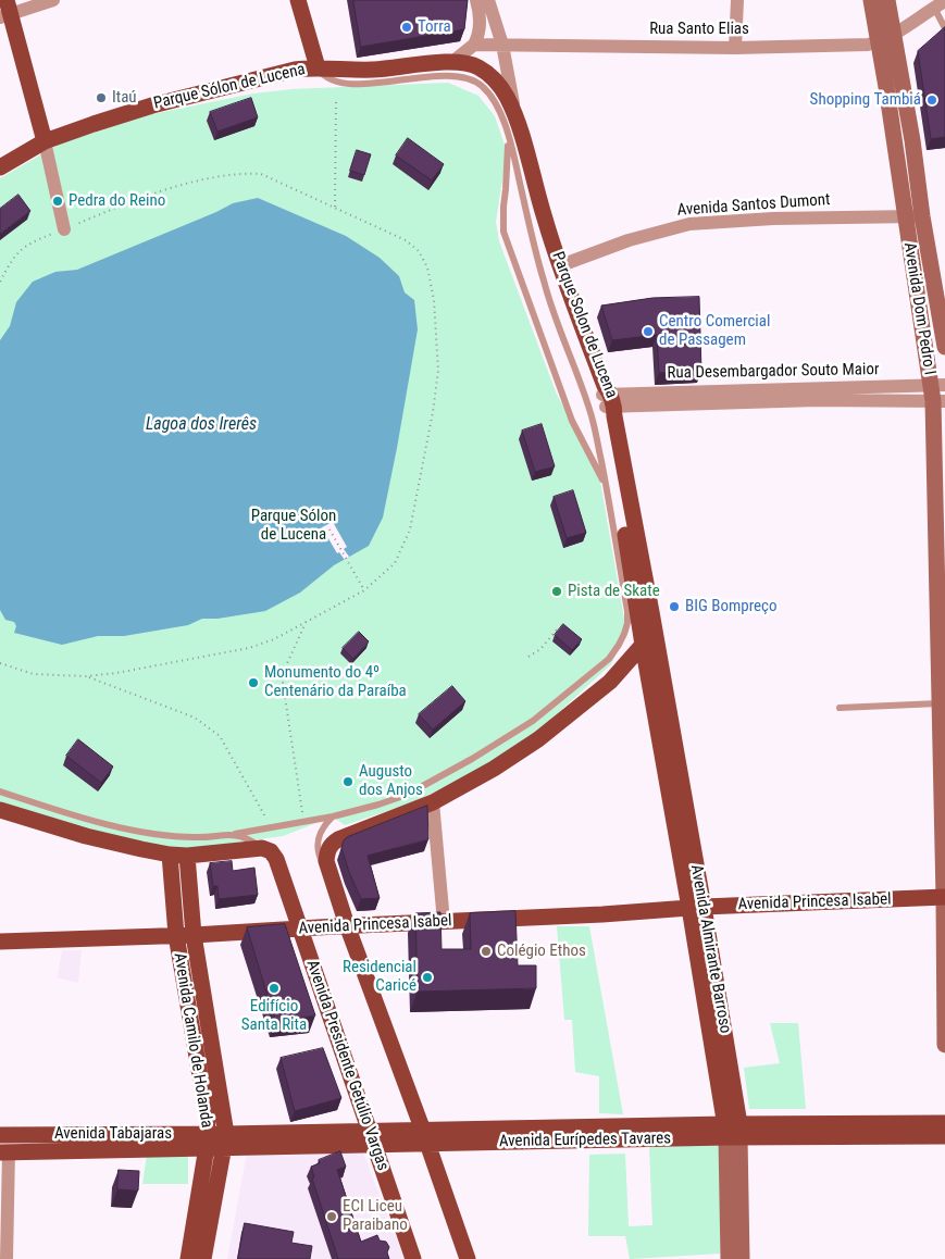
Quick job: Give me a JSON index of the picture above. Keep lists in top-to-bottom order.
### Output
{
  "streets": {
    "main road": [
      "Parque Sólon de Lucena",
      "Avenida Dom Pedro I",
      "Parque Solon de Lucena",
      "Avenida Princesa Isabel",
      "Avenida Almirante Barroso",
      "Avenida Camilo de Holanda",
      "Avenida Presidente Getúlio Vargas",
      "Avenida Tabajaras",
      "Avenida Eurípedes Tavares"
    ],
    "street": ["Rua Santo Elias", "Avenida Santos Dumont", "Rua Desembargador Souto Maior"]
  },
  "crossings": [
    ["Rua Santo Elias", "Avenida Dom Pedro I"],
    ["Rua Santo Elias", "Parque Solon de Lucena"],
    ["Parque Sólon de Lucena", "Parque Solon de Lucena"],
    ["Avenida Santos Dumont", "Avenida Dom Pedro I"],
    ["Avenida Santos Dumont", "Parque Solon de Lucena"],
    ["Avenida Dom Pedro I", "Rua Desembargador Souto Maior"],
    ["Avenida Dom Pedro I", "Avenida Princesa Isabel"],
    ["Parque Solon de Lucena", "Rua Desembargador Souto Maior"],
    ["Avenida Princesa Isabel", "Avenida Almirante Barroso"],
    ["Avenida Princesa Isabel", "Avenida Camilo de Holanda"],
    ["Avenida Princesa Isabel", "Avenida Presidente Getúlio Vargas"],
    ["Avenida Almirante Barroso", "Avenida Eurípedes Tavares"],
    ["Avenida Camilo de Holanda", "Avenida Tabajaras"],
    ["Avenida Camilo de Holanda", "Avenida Eurípedes Tavares"],
    ["Avenida Presidente Getúlio Vargas", "Avenida Eurípedes Tavares"],
    ["Avenida Tabajaras", "Avenida Eurípedes Tavares"]
  ],
  "water": ["Lagoa dos Irerês"],
  "parks": ["Parque Sólon de Lucena"],
  "places": [
    "Torra",
    "Itaú",
    "Shopping Tambiá",
    "Pedra do Reino",
    "Centro Comercial de Passagem",
    "Pista de Skate",
    "BIG Bompreço",
    "Monumento do 4º Centenário da Paraíba",
    "Augusto dos Anjos",
    "Colégio Ethos",
    "Residencial Caricé",
    "Edifício Santa Rita",
    "ECI Liceu Paraibano"
  ]
}
